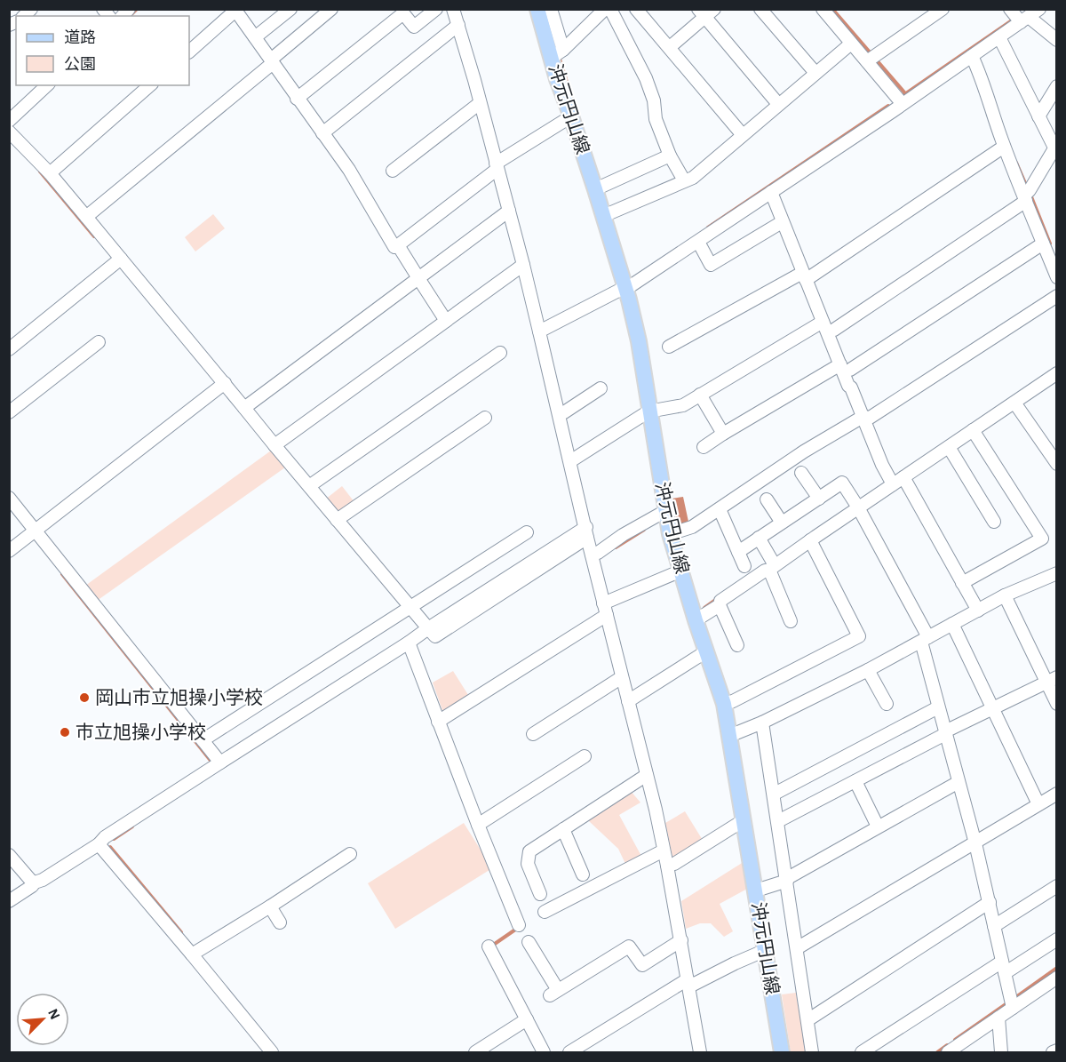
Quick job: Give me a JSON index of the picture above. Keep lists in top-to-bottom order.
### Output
{
  "streets": {
    "main road": ["沖元円山線"]
  },
  "places": ["岡山市立旭操小学校", "市立旭操小学校"],
  "legend": ["道路", "公園"],
  "north": "top right"
}
